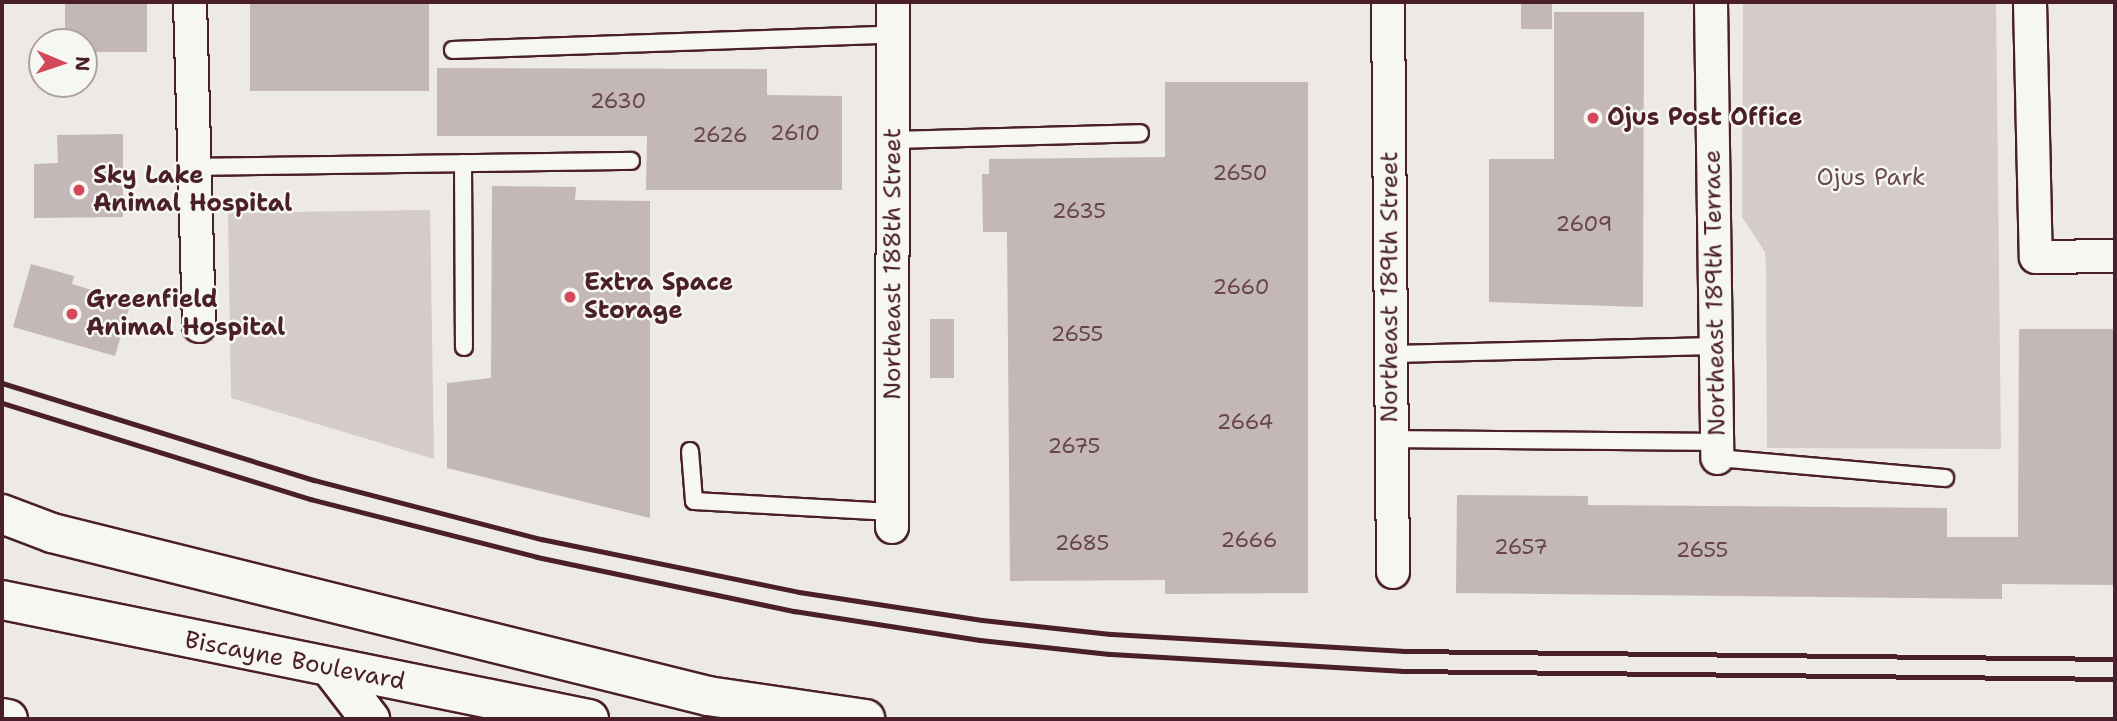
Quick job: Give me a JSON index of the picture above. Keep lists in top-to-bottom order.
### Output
{
  "streets": {
    "main road": ["Biscayne Boulevard"],
    "street": ["Northeast 188th Street", "Northeast 189th Street", "Northeast 189th Terrace"]
  },
  "parks": ["Ojus Park"],
  "places": [
    "Ojus Post Office",
    "Sky Lake Animal Hospital",
    "Extra Space Storage",
    "Greenfield Animal Hospital"
  ],
  "house_numbers": [
    "2630",
    "2610",
    "2626",
    "2650",
    "2635",
    "2609",
    "2660",
    "2655",
    "2664",
    "2675",
    "2666",
    "2685",
    "2657",
    "2655"
  ],
  "north": "right"
}
